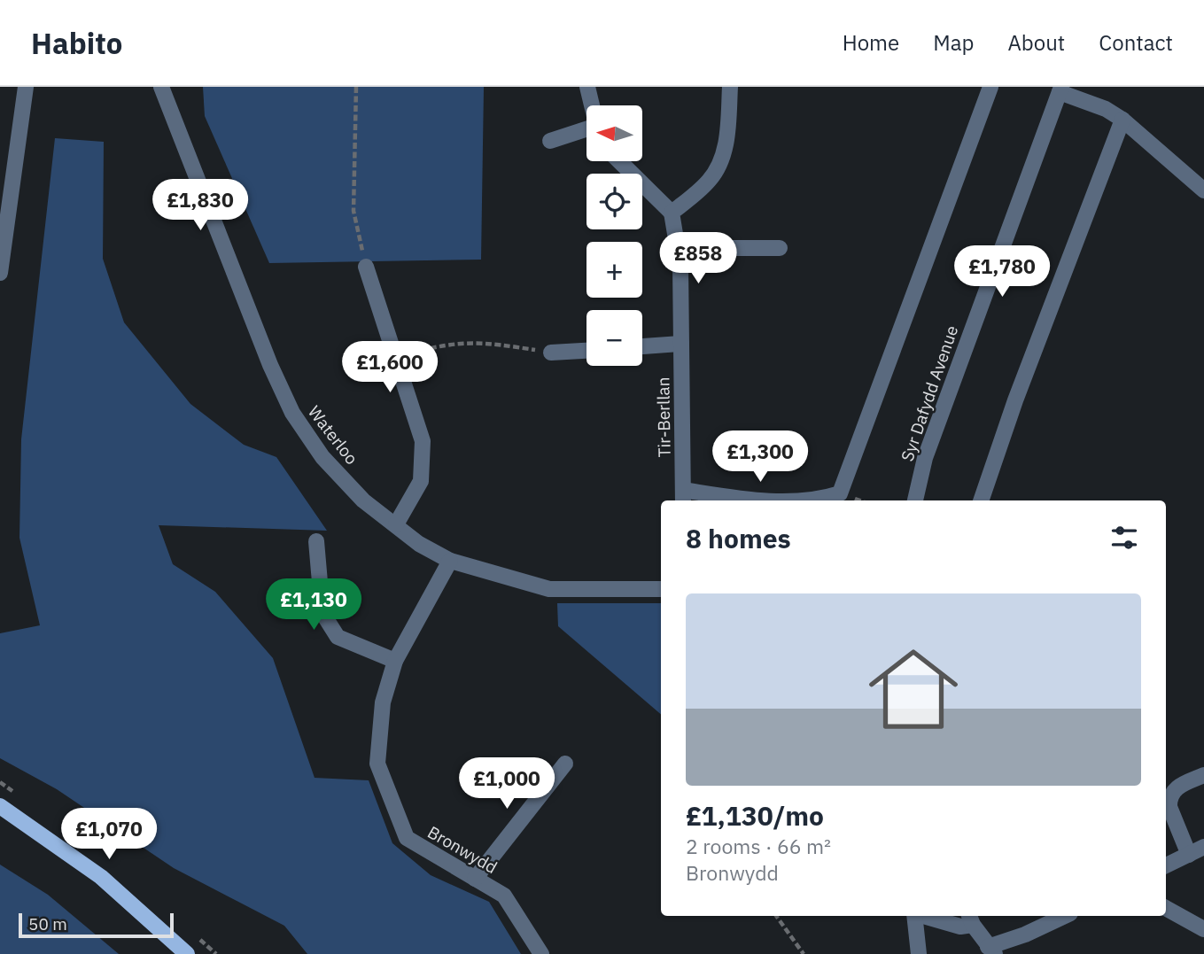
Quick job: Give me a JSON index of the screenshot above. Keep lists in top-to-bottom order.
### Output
{
  "streets": {
    "street": [
      "Syr Dafydd Avenue",
      "Tir-Berllan",
      "Waterloo",
      "Bronwydd"
    ]
  },
  "crossings": [
    ["Waterloo", "Bronwydd"]
  ],
  "scale_bar": "50 m",
  "north": "left",
  "page": {
    "header": "Habito",
    "nav": [
      "Home",
      "Map",
      "About",
      "Contact"
    ],
    "map_buttons": ["+", "−"],
    "price": [
      "£1,830",
      "£858",
      "£1,780",
      "£1,600",
      "£1,300",
      "£1,130",
      "£1,000",
      "£1,070"
    ],
    "heading": "8 homes",
    "list": [
      {
        "name": "£1,130/mo",
        "note": "2 rooms · 66 m² · Bronwydd"
      }
    ],
    "scale": "50 m"
  }
}
